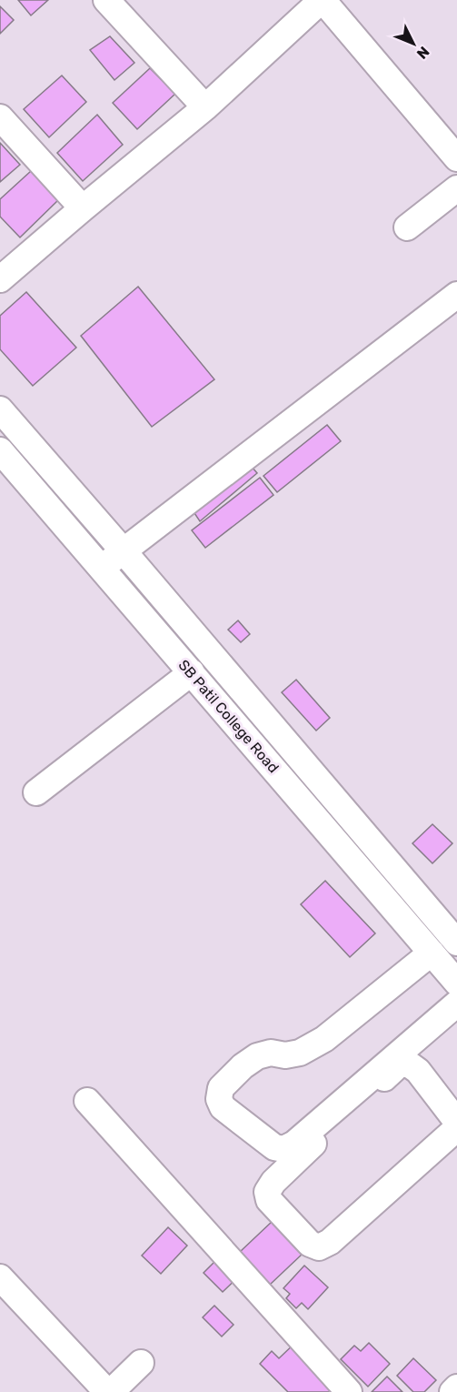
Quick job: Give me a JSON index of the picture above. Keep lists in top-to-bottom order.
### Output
{
  "streets": {
    "street": ["SB Patil College Road"]
  },
  "north": "bottom right"
}
